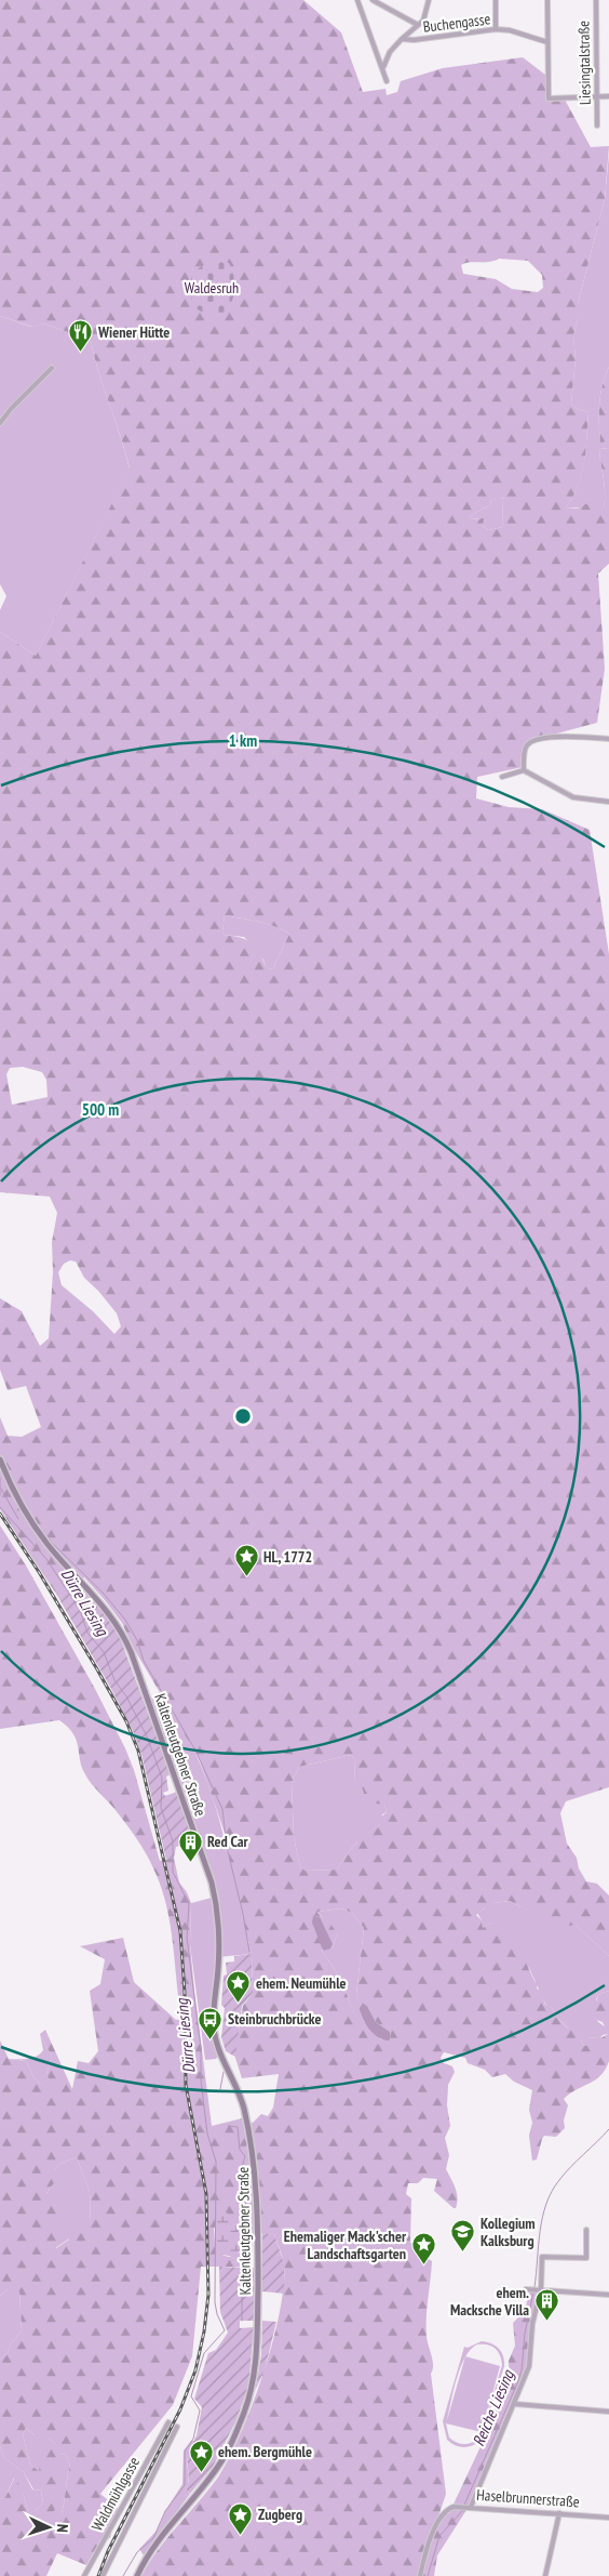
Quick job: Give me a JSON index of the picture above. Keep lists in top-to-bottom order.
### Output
{
  "streets": {
    "main road": ["Kaltenleutgebner Straße"],
    "street": [
      "Buchengasse",
      "Liesingtalstraße",
      "Waldmühlgasse",
      "Haselbrunnerstraße"
    ]
  },
  "water": ["Dürre Liesing", "Reiche Liesing"],
  "parks": ["Waldesruh"],
  "places": {
    "restaurant": ["Wiener Hütte"],
    "place": [
      "HL, 1772",
      "ehem. Neumühle",
      "Ehemaliger Mack'scher Landschaftsgarten",
      "ehem. Bergmühle",
      "Zugberg"
    ],
    "building": ["Red Car", "ehem. Macksche Villa"],
    "bus stop": ["Steinbruchbrücke"],
    "school or university": ["Kollegium Kalksburg"]
  },
  "north": "right",
  "rings": ["1 km", "500 m"]
}
